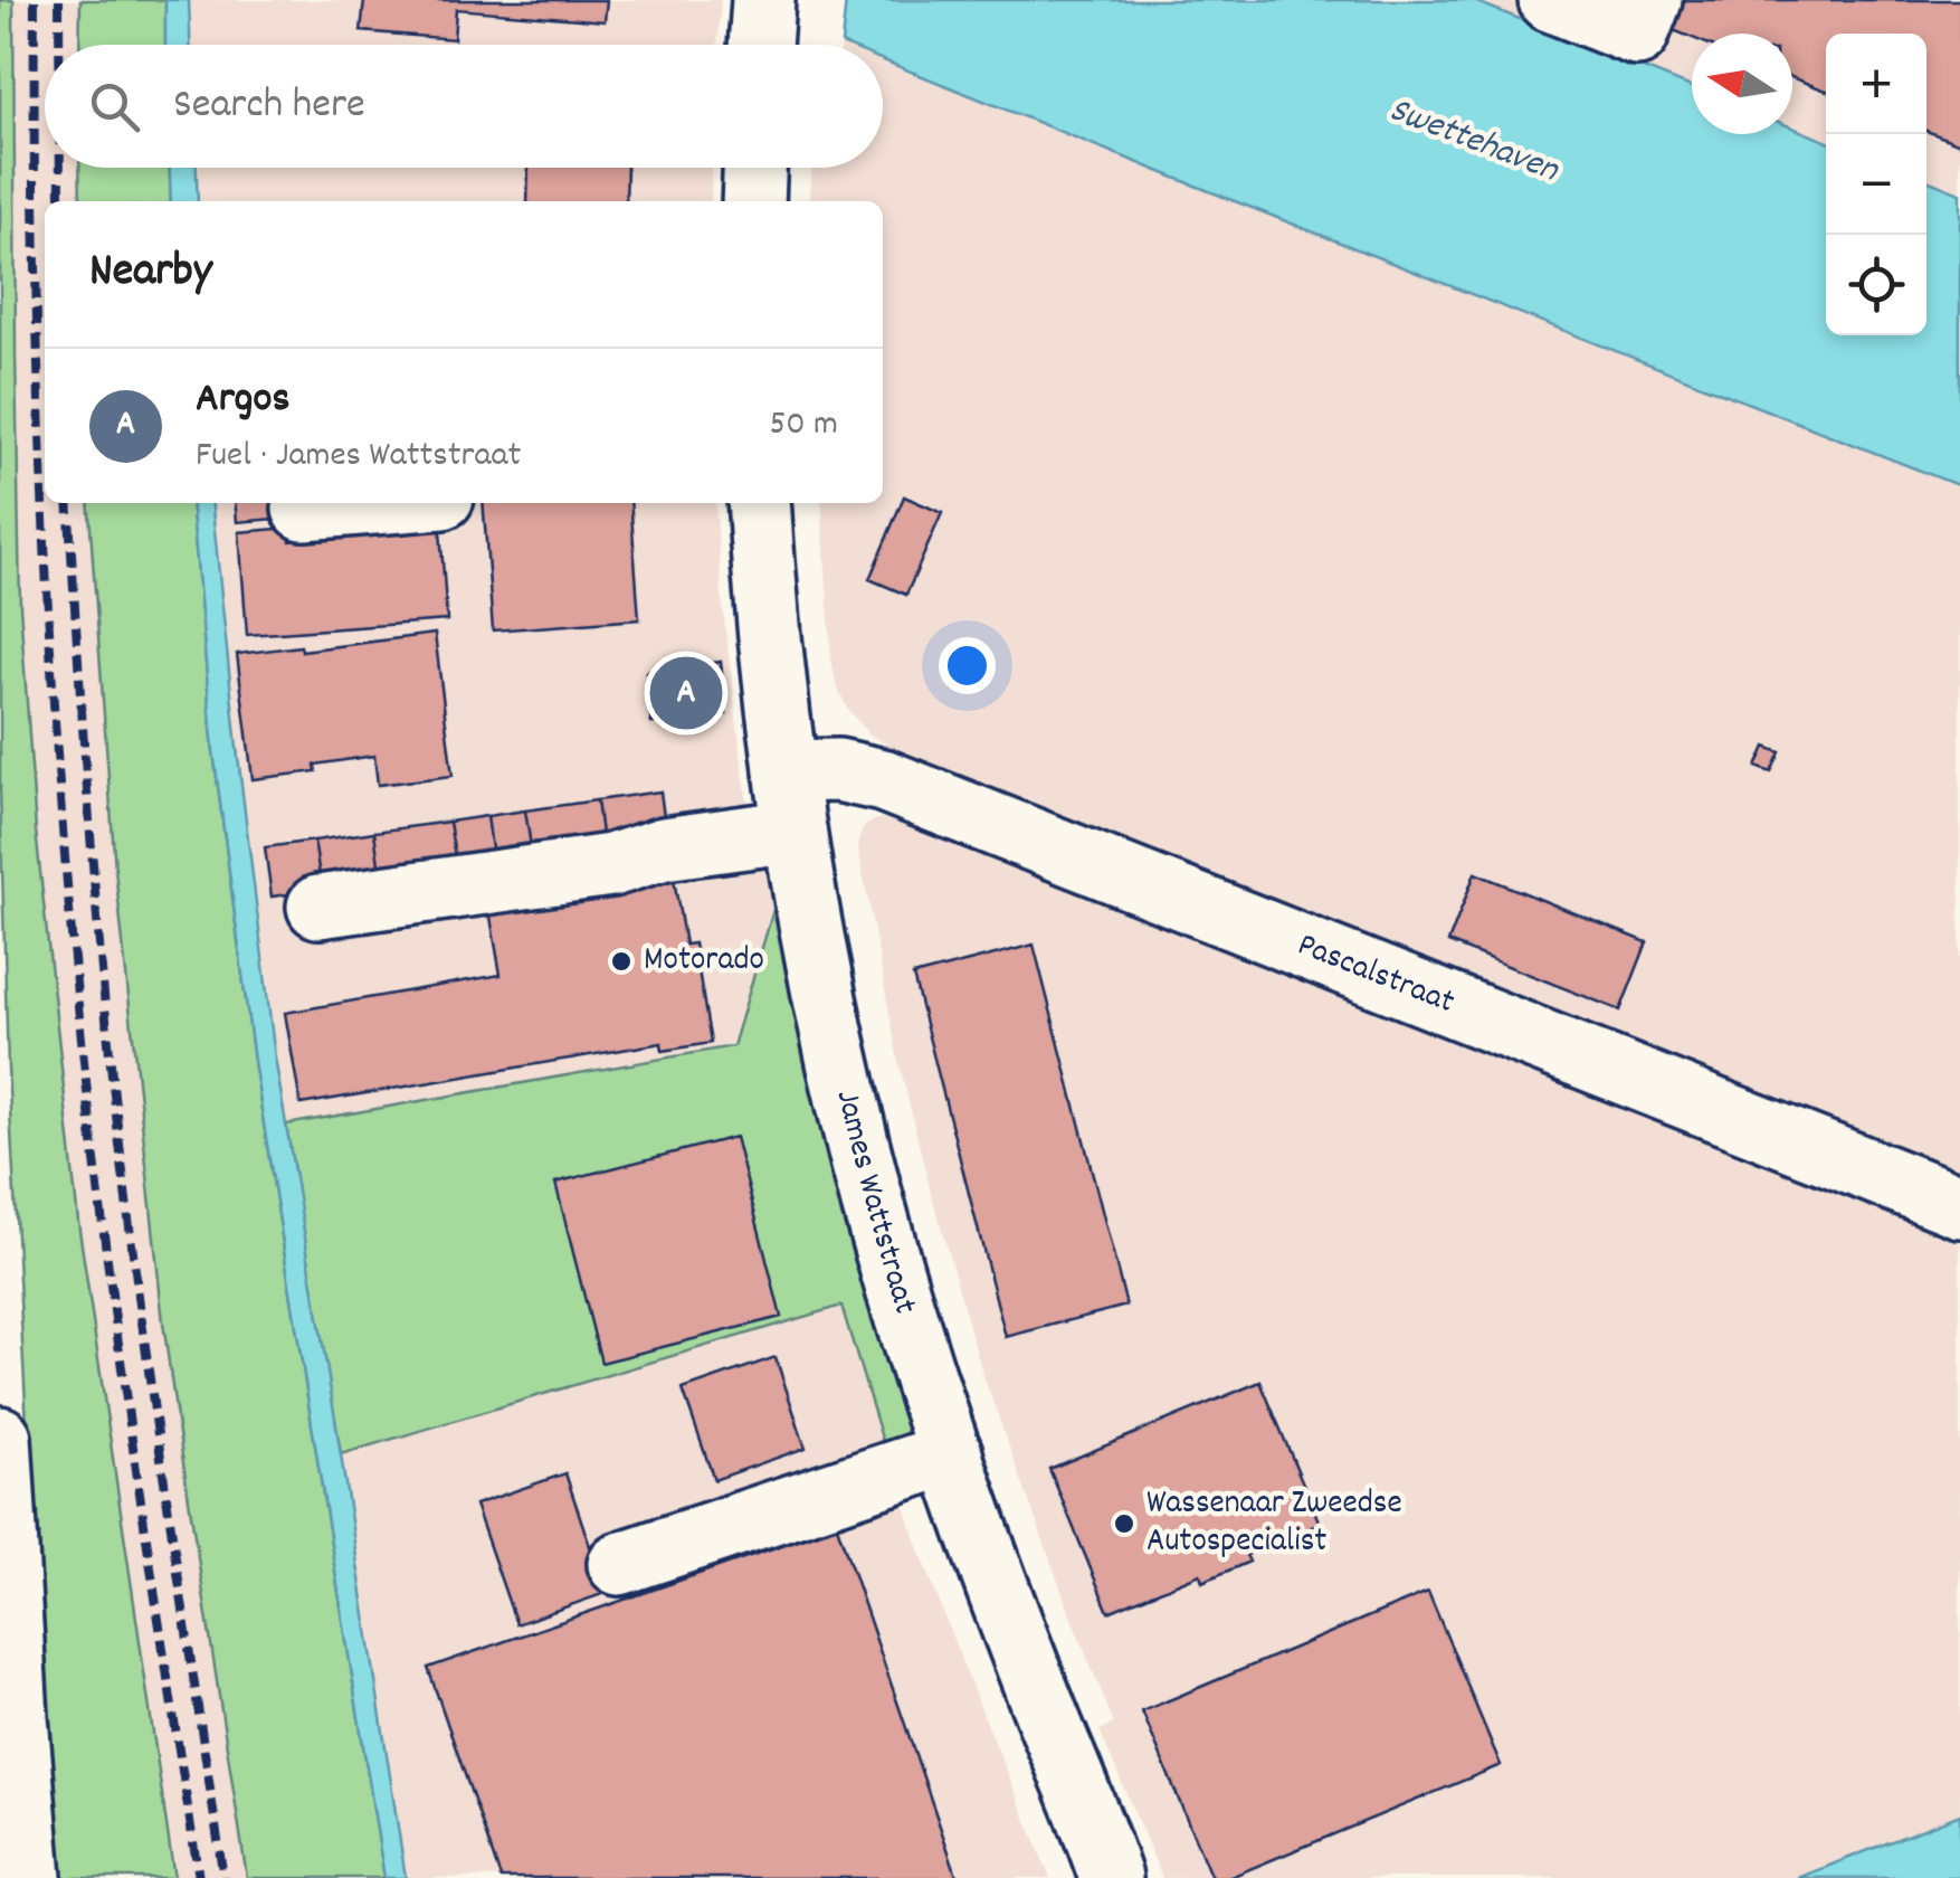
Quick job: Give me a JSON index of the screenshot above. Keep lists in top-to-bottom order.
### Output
{
  "streets": {
    "street": ["Pascalstraat", "James Wattstraat"]
  },
  "crossings": [
    ["Pascalstraat", "James Wattstraat"]
  ],
  "water": ["Swettehaven"],
  "places": ["Motorado", "Wassenaar Zweedse Autospecialist"],
  "north": "left",
  "page": {
    "map_buttons": ["+", "−"],
    "search": "Search here",
    "heading": "Nearby",
    "list": [
      {
        "mark": "A",
        "name": "Argos",
        "note": "Fuel · James Wattstraat",
        "value": "50 m"
      }
    ],
    "pins": "A"
  }
}
